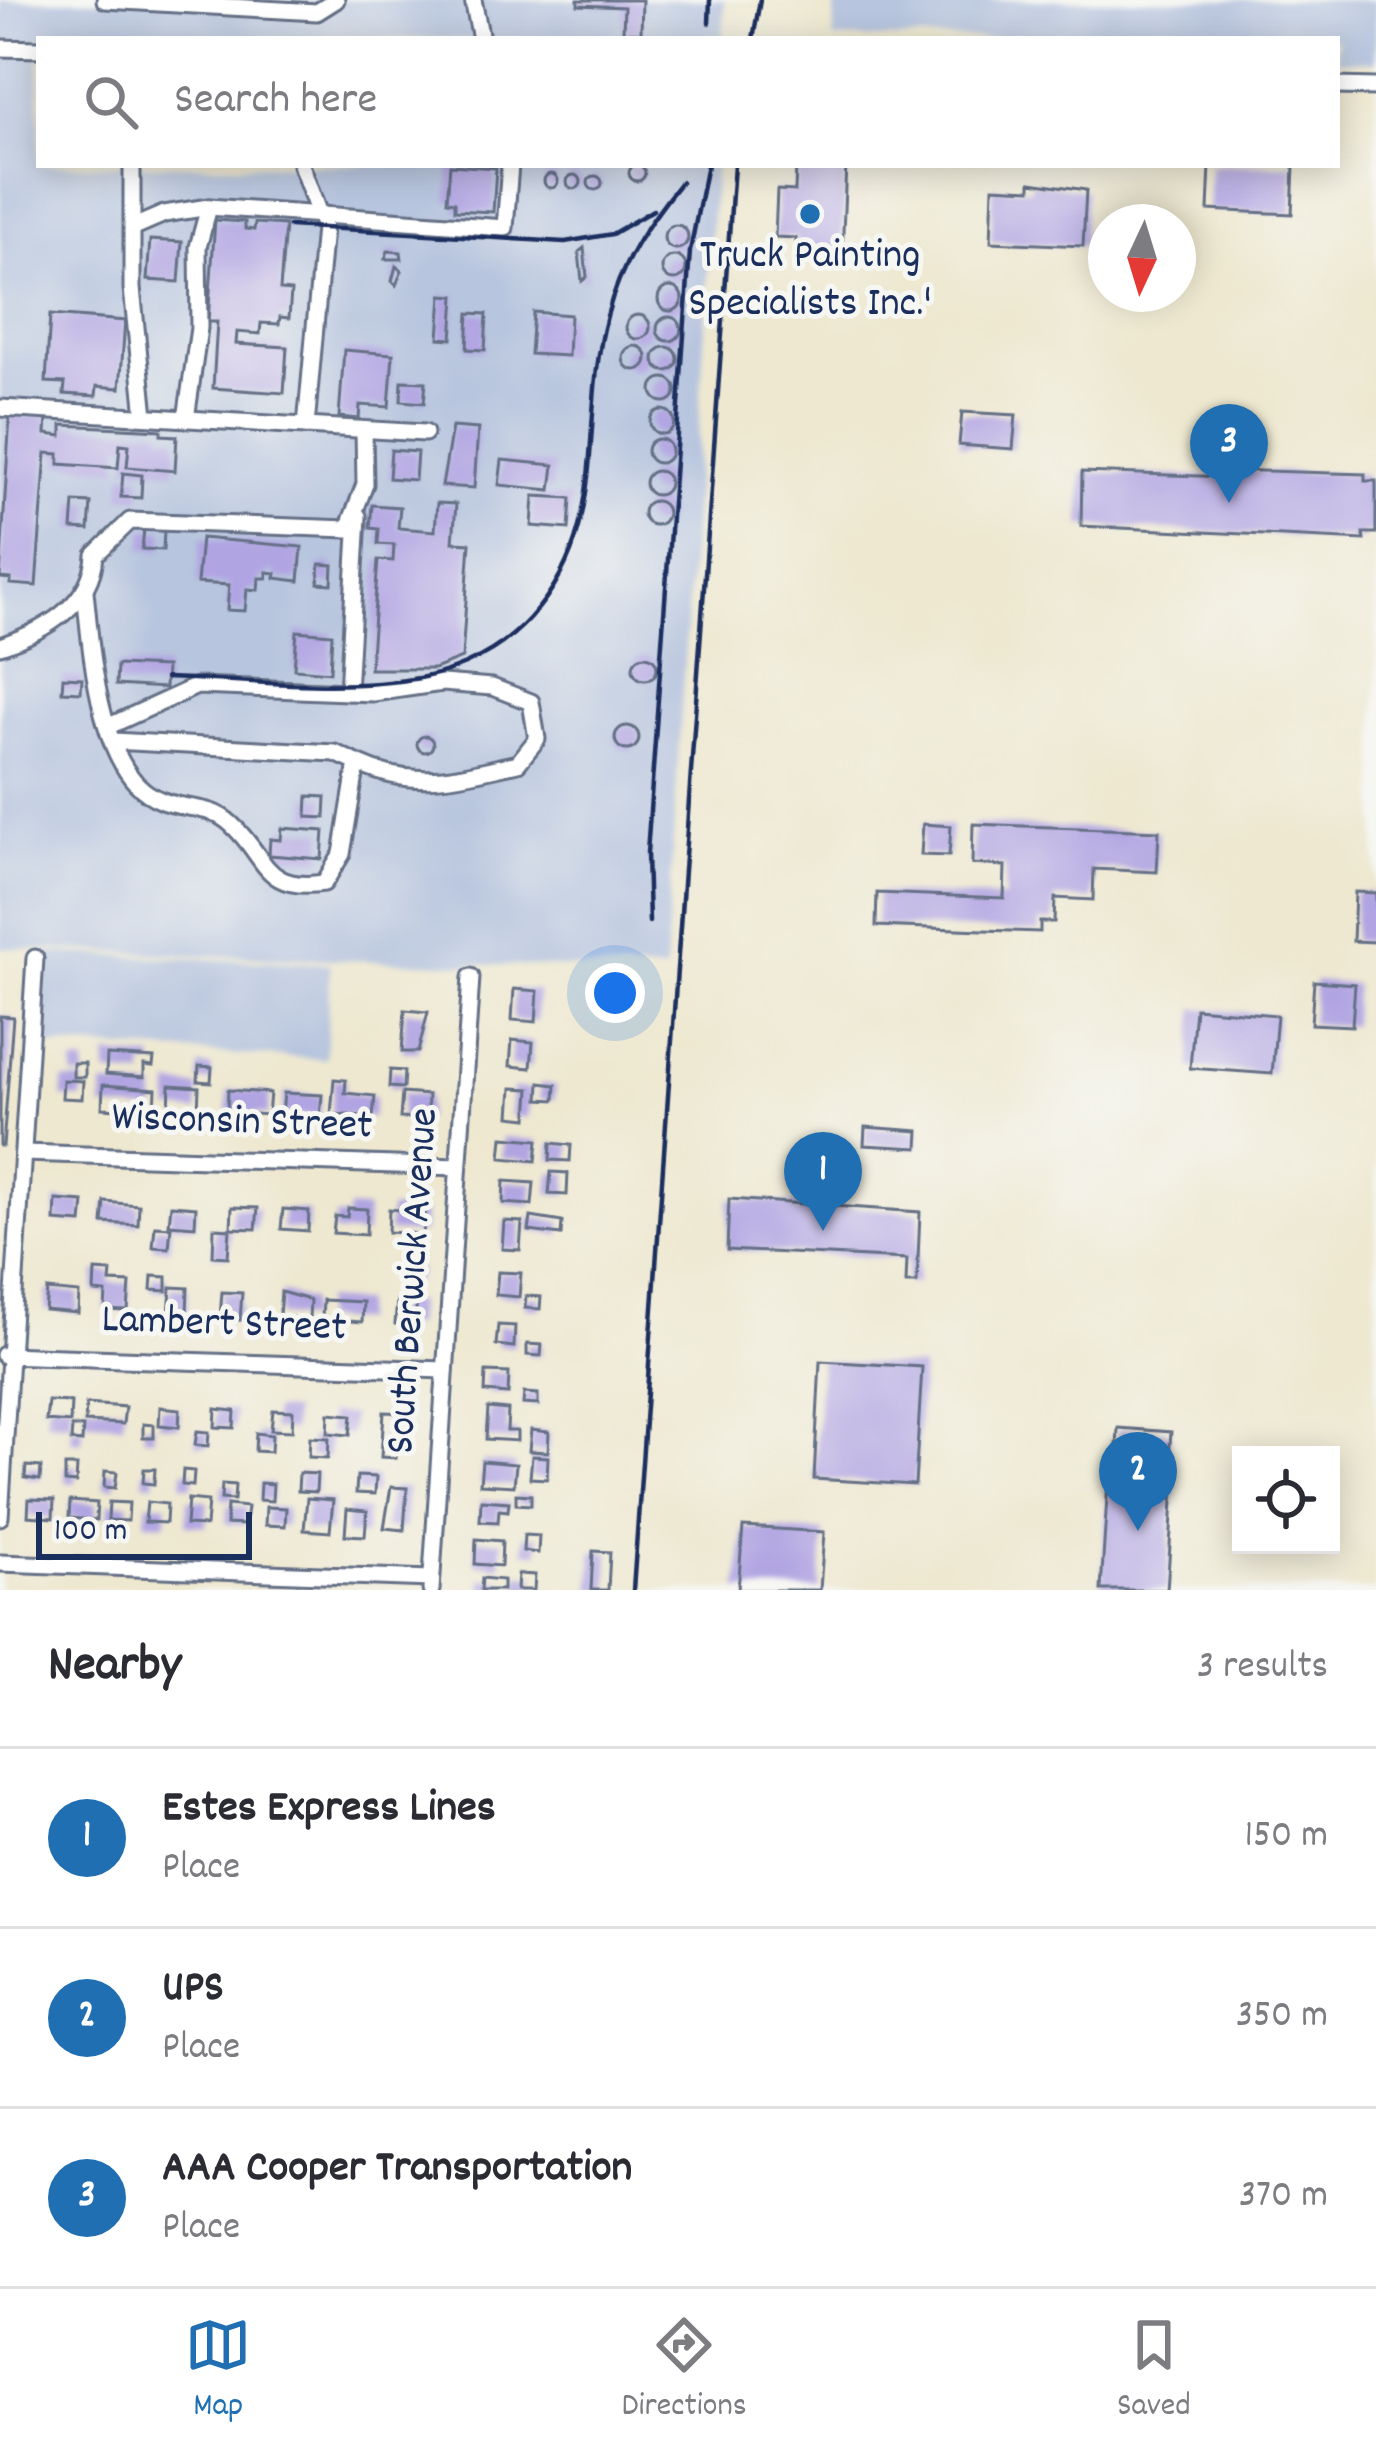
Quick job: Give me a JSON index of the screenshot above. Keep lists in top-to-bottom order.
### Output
{
  "streets": {
    "street": ["Wisconsin Street", "South Berwick Avenue", "Lambert Street"]
  },
  "crossings": [
    ["Wisconsin Street", "South Berwick Avenue"],
    ["South Berwick Avenue", "Lambert Street"]
  ],
  "places": ["Truck Painting Specialists Inc.'"],
  "scale_bar": "100 m",
  "north": "bottom",
  "page": {
    "search": "Search here",
    "pins": ["3", "1", "2"],
    "scale": "100 m",
    "heading": ["Nearby", "3 results"],
    "list": [
      {
        "mark": "1",
        "name": "Estes Express Lines",
        "note": "Place",
        "value": "150 m"
      },
      {
        "mark": "2",
        "name": "UPS",
        "note": "Place",
        "value": "350 m"
      },
      {
        "mark": "3",
        "name": "AAA Cooper Transportation",
        "note": "Place",
        "value": "370 m"
      }
    ],
    "nav": ["Map", "Directions", "Saved"]
  }
}
